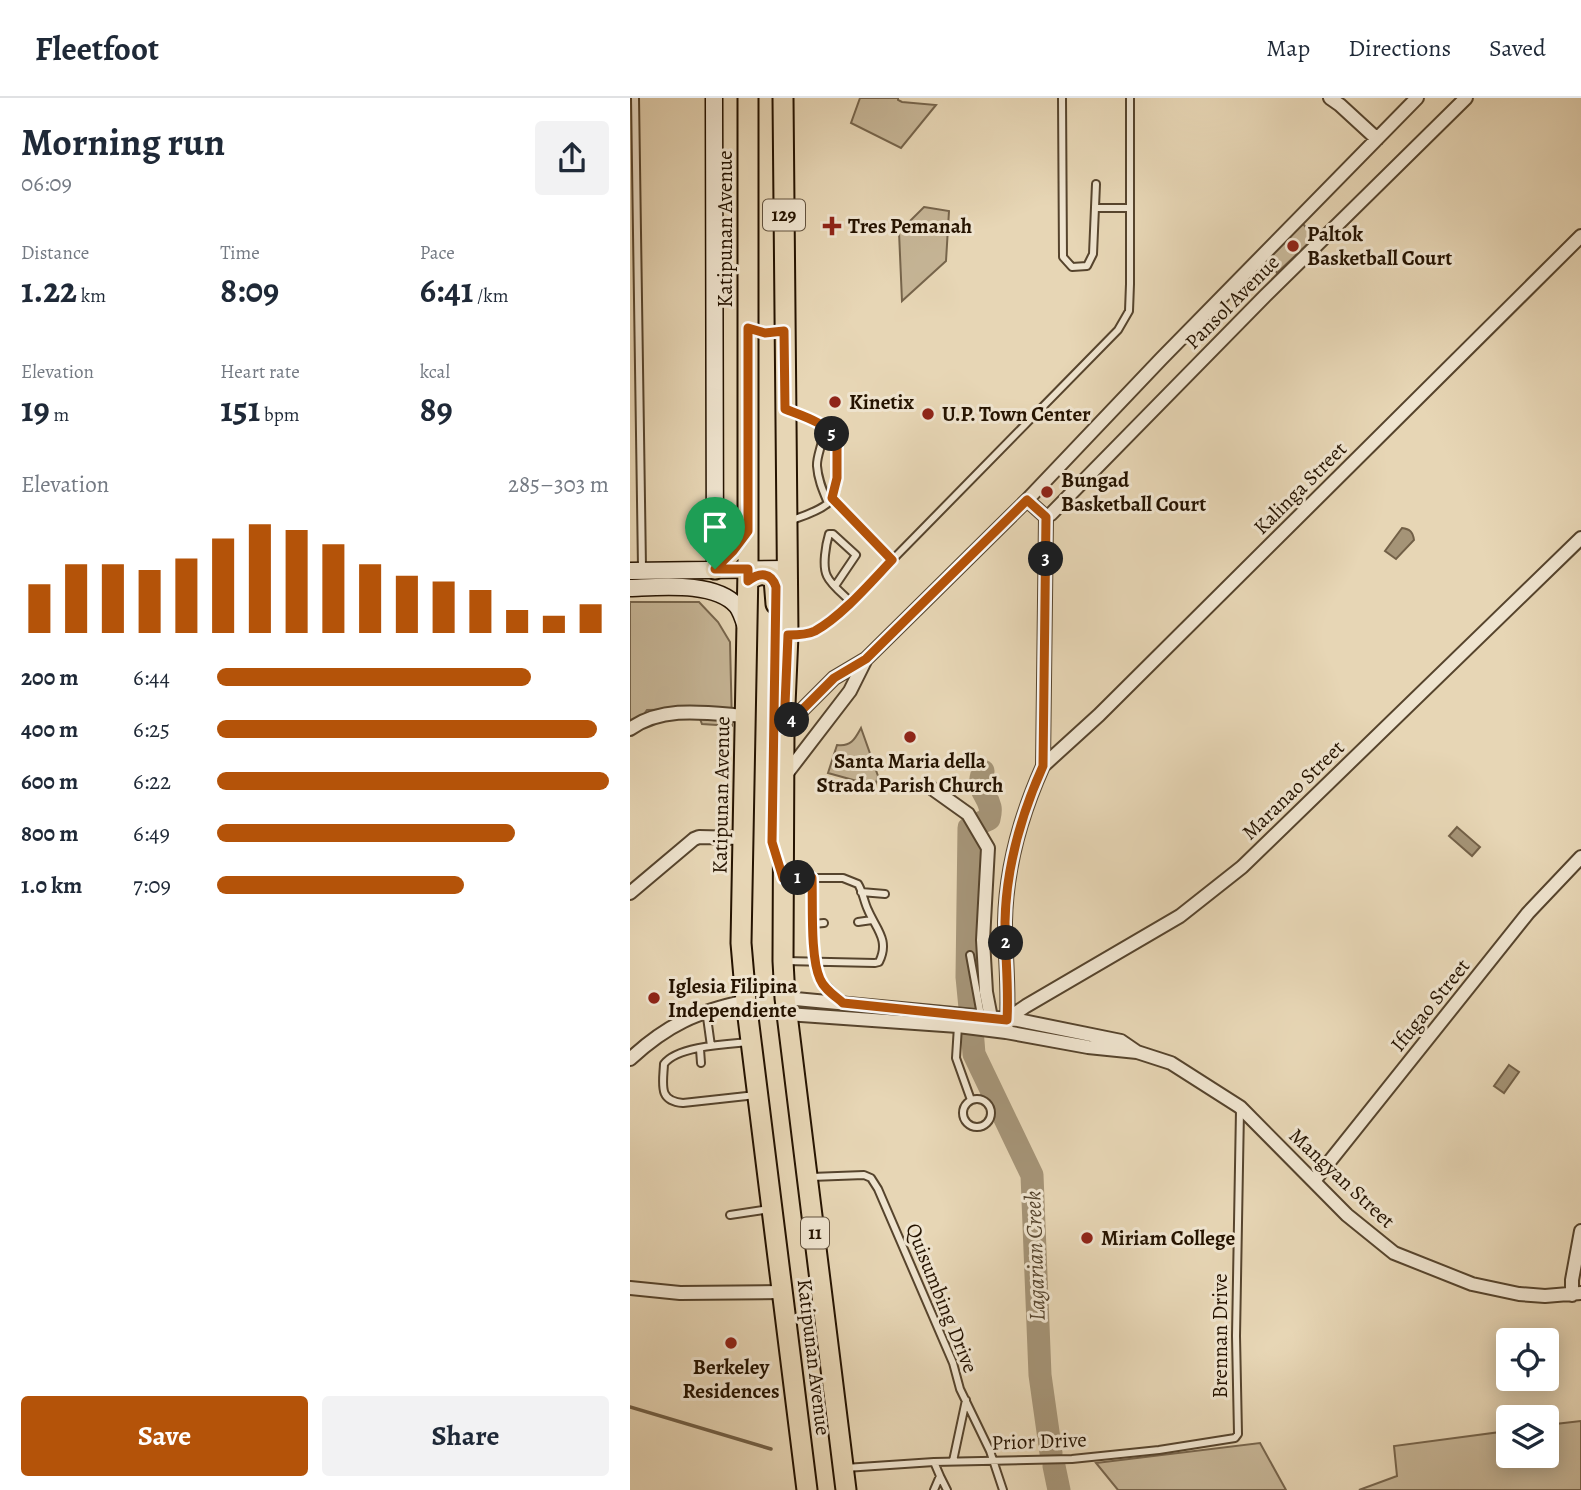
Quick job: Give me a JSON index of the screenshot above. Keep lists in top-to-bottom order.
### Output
{
  "streets": {
    "main road": ["129", "Katipunan Avenue", "11"],
    "street": [
      "Pansol Avenue",
      "Kalinga Street",
      "Maranao Street",
      "Ifugao Street",
      "Mangyan Street"
    ],
    "lane": ["Quisumbing Drive", "Brennan Drive", "Prior Drive"]
  },
  "crossings": [
    ["Katipunan Avenue", "Pansol Avenue"],
    ["Katipunan Avenue", "Mangyan Street"],
    ["Katipunan Avenue", "Quisumbing Drive"],
    ["Katipunan Avenue", "Prior Drive"],
    ["Maranao Street", "Mangyan Street"],
    ["Ifugao Street", "Mangyan Street"],
    ["Mangyan Street", "Brennan Drive"],
    ["Quisumbing Drive", "Prior Drive"],
    ["Brennan Drive", "Prior Drive"]
  ],
  "water": ["Lagarian Creek"],
  "places": {
    "health": ["Tres Pemanah"],
    "other": [
      "Paltok Basketball Court",
      "Kinetix",
      "U.P. Town Center",
      "Bungad Basketball Court",
      "Santa Maria della Strada Parish Church",
      "Iglesia Filipina Independiente",
      "Miriam College",
      "Berkeley Residences"
    ]
  },
  "page": {
    "header": "Fleetfoot",
    "nav": ["Map", "Directions", "Saved"],
    "heading": ["Morning run", "06:09"],
    "stats": [
      ["Distance", "1.22 km"],
      ["Time", "8:09"],
      ["Pace", "6:41 /km"],
      ["Elevation", "19 m"],
      ["Heart rate", "151 bpm"],
      ["kcal", "89"]
    ],
    "pins": [
      "5",
      "3",
      "4",
      "1",
      "2"
    ],
    "chart": ["Elevation", "285–303 m"],
    "list": [
      {
        "name": "200 m",
        "note": "6:44"
      },
      {
        "name": "400 m",
        "note": "6:25"
      },
      {
        "name": "600 m",
        "note": "6:22"
      },
      {
        "name": "800 m",
        "note": "6:49"
      },
      {
        "name": "1.0 km",
        "note": "7:09"
      }
    ],
    "buttons": ["Save", "Share"]
  }
}
